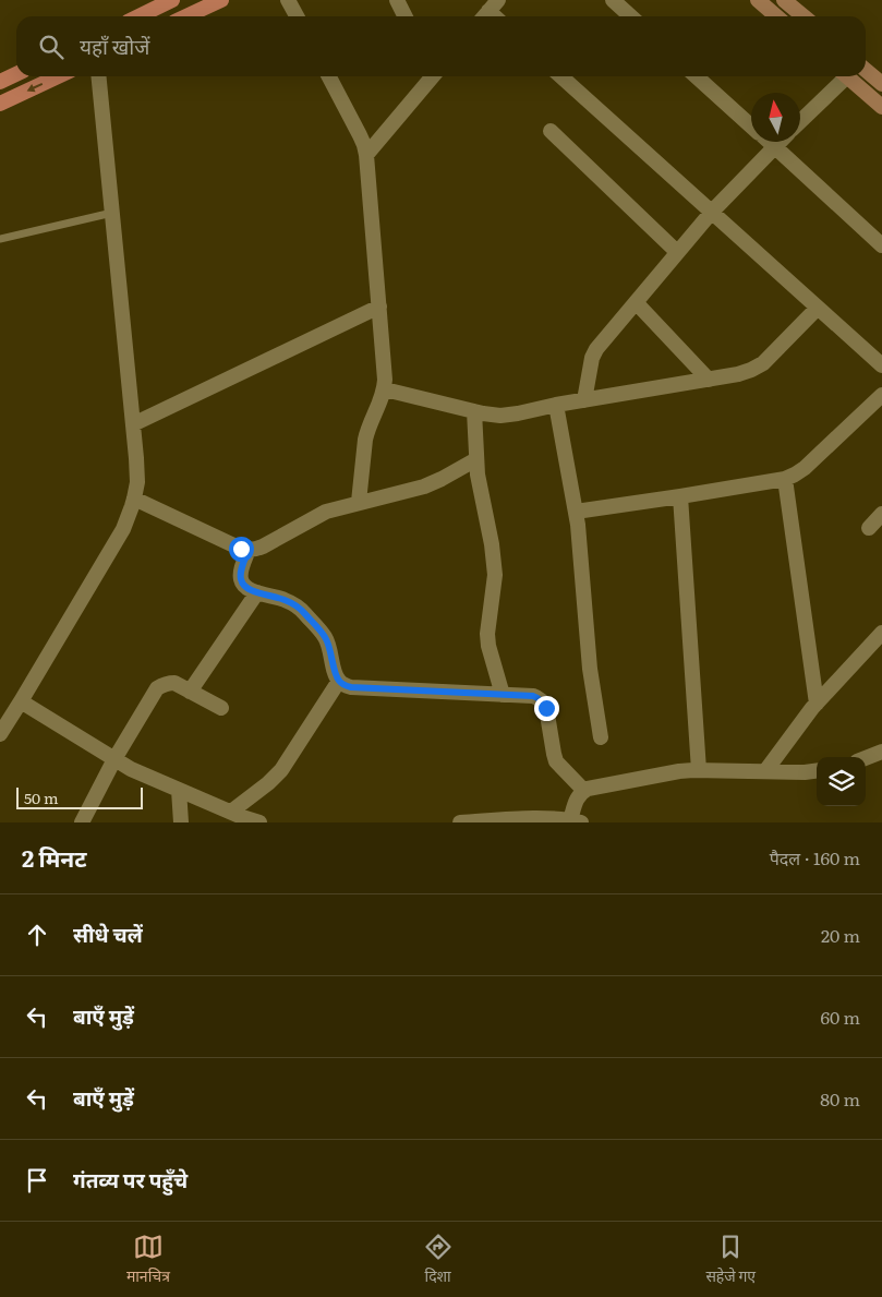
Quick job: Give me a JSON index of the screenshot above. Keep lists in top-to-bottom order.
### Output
{
  "scale_bar": "50 m",
  "north": "top",
  "page": {
    "search": "यहाँ खोजें",
    "scale": "50 m",
    "heading": ["2 मिनट", "पैदल · 160 m"],
    "list": [
      ["सीधे चलें", "20 m"],
      ["बाएँ मुड़ें", "60 m"],
      ["बाएँ मुड़ें", "80 m"],
      "गंतव्य पर पहुँचे"
    ],
    "nav": ["मानचित्र", "दिशा", "सहेजे गए"]
  }
}
